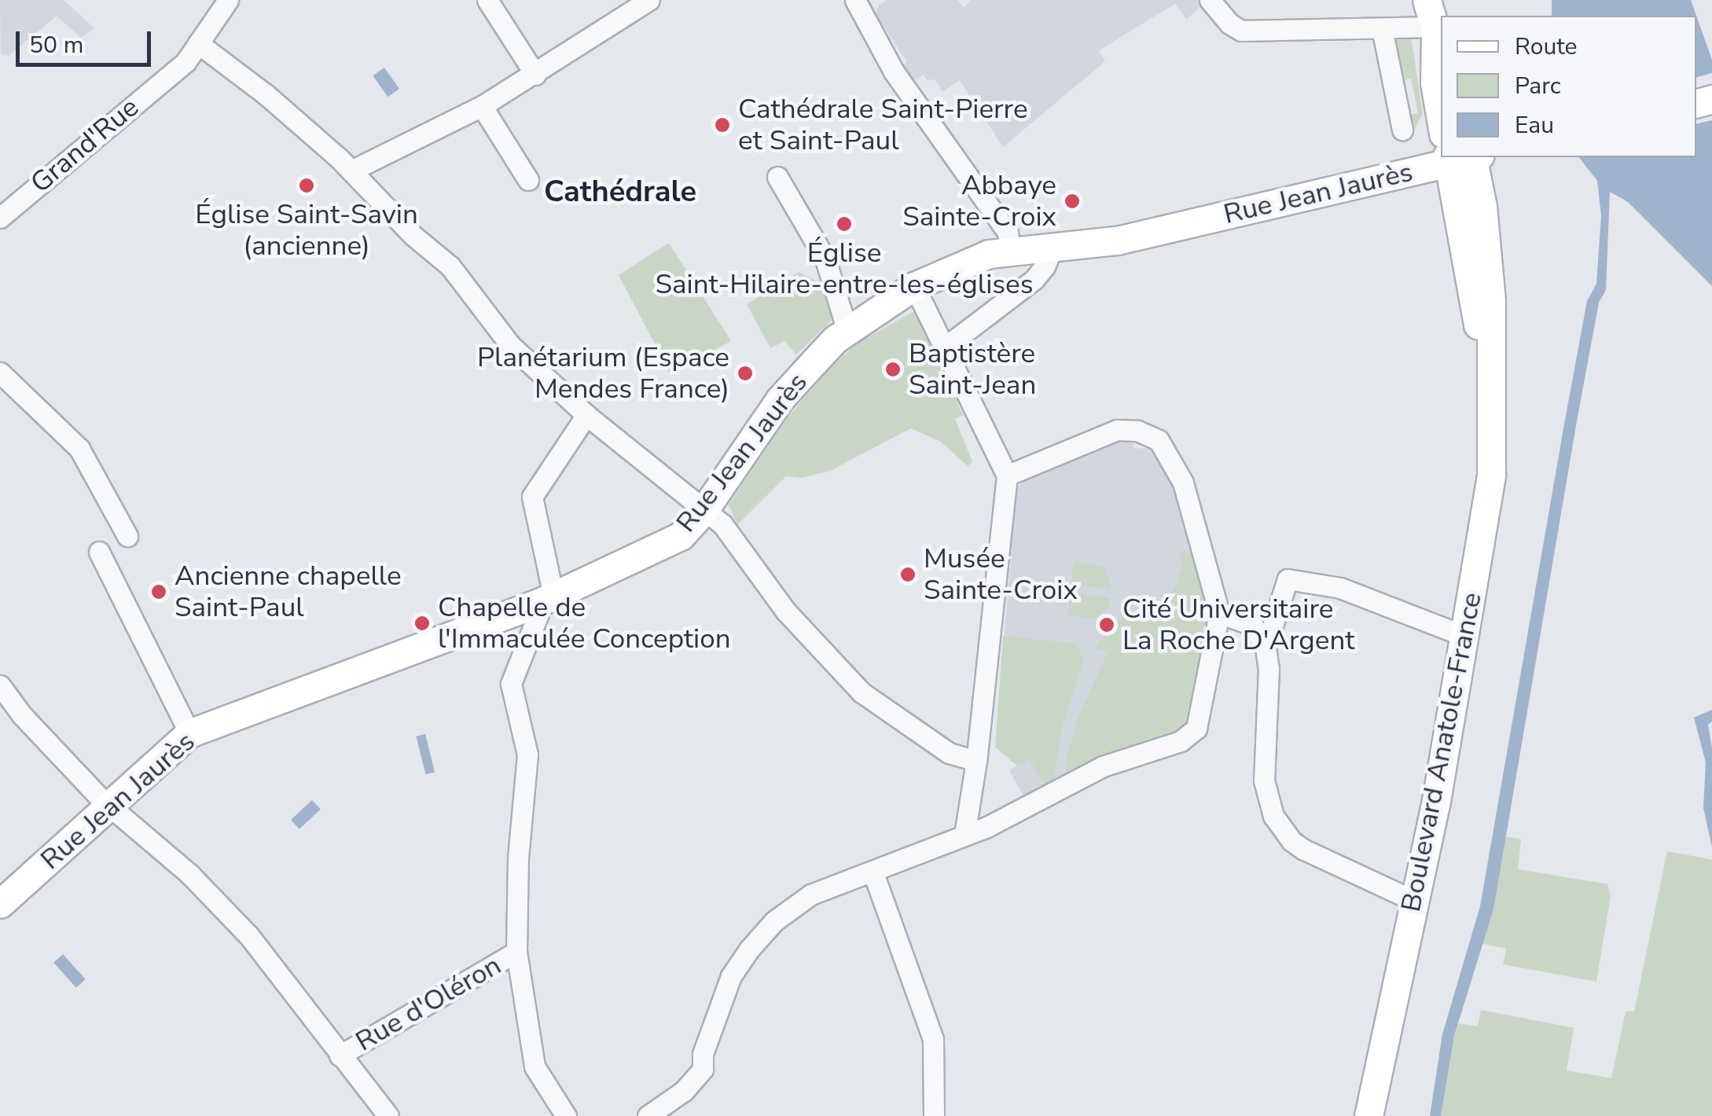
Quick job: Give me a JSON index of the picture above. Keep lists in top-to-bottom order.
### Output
{
  "streets": {
    "street": [
      "Grand'Rue",
      "Rue Jean Jaurès",
      "Boulevard Anatole-France",
      "Rue d'Oléron"
    ]
  },
  "crossings": [
    ["Rue Jean Jaurès", "Boulevard Anatole-France"]
  ],
  "districts": ["Cathédrale"],
  "places": [
    "Cathédrale Saint-Pierre et Saint-Paul",
    "Église Saint-Savin (ancienne)",
    "Abbaye Sainte-Croix",
    "Église Saint-Hilaire-entre-les-églises",
    "Baptistère Saint-Jean",
    "Planétarium (Espace Mendes France)",
    "Musée Sainte-Croix",
    "Ancienne chapelle Saint-Paul",
    "Chapelle de l'Immaculée Conception",
    "Cité Universitaire La Roche D'Argent"
  ],
  "legend": ["Route", "Parc", "Eau"],
  "scale_bar": "50 m"
}
